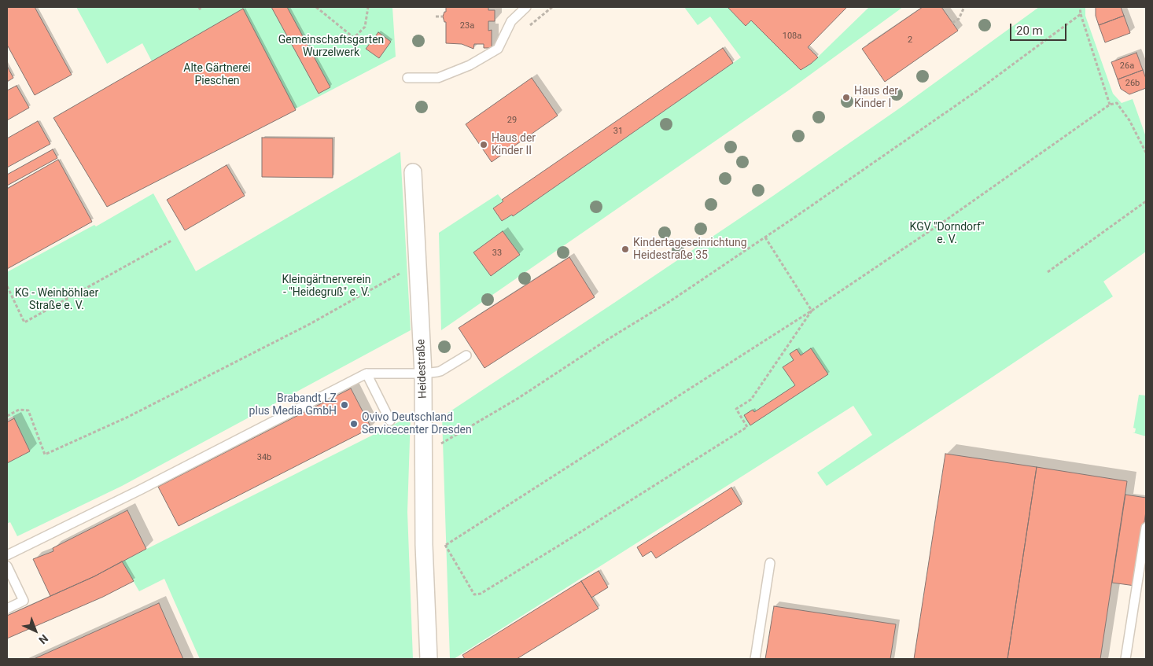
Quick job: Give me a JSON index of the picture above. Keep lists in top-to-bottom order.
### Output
{
  "streets": {
    "street": ["Heidestraße"]
  },
  "parks": [
    "Gemeinschaftsgarten Wurzelwerk",
    "Alte Gärtnerei Pieschen",
    "KGV \"Dorndorf\" e. V.",
    "Kleingärtnerverein - \"Heidegruß\" e. V.",
    "KG - Weinböhlaer Straße e. V."
  ],
  "places": [
    "Haus der Kinder I",
    "Haus der Kinder II",
    "Kindertageseinrichtung Heidestraße 35",
    "Brabandt LZ plus Media GmbH",
    "Ovivo Deutschland Servicecenter Dresden"
  ],
  "house_numbers": [
    "23a",
    "108a",
    "2",
    "26a",
    "26b",
    "29",
    "31",
    "33",
    "34b"
  ],
  "scale_bar": "20 m",
  "north": "bottom right"
}
